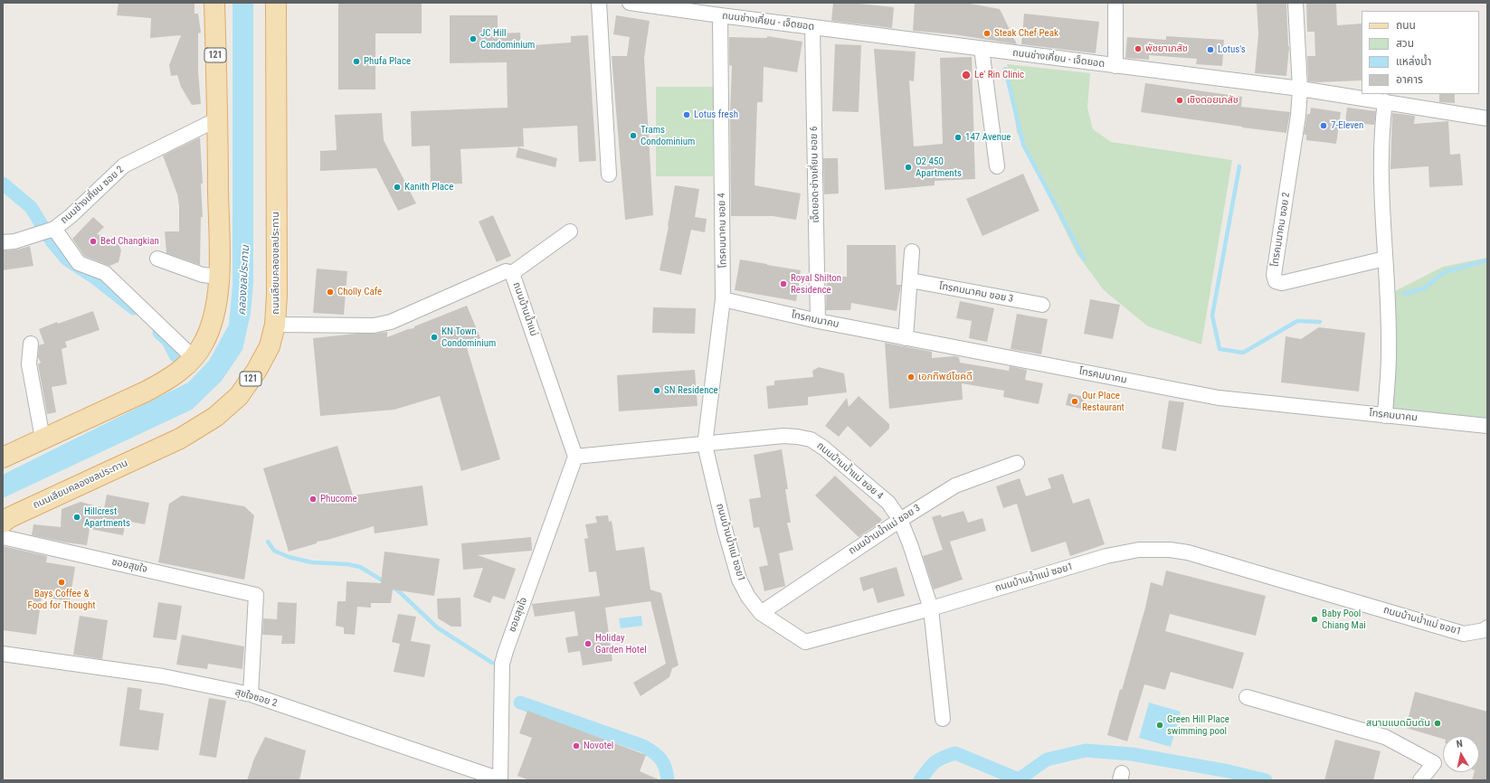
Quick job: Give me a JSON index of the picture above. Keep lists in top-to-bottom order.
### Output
{
  "streets": {
    "main road": ["121", "ถนนเลียบคลองชลประทาน"],
    "street": [
      "ถนนช่างเคี่ยน - เจ็ดยอด",
      "เจ็ดยอด-ช่างเคี่ยน ซอย 6",
      "ถนนช่างเคี่ยน ซอย 2",
      "โทรคมนาคม ซอย 2",
      "โทรคมนาคม ซอย 4",
      "โทรคมนาคม ซอย 3",
      "ถนนบ้านน้ำแม่",
      "โทรคมนาคม",
      "ถนนบ้านน้ำแม่ ซอย 4",
      "ถนนบ้านน้ำแม่ ซอย 3",
      "ถนนบ้านน้ำแม่ ซอย1",
      "ซอยสุขใจ",
      "สุขใจซอย 2"
    ]
  },
  "crossings": [
    ["ถนนช่างเคี่ยน - เจ็ดยอด", "เจ็ดยอด-ช่างเคี่ยน ซอย 6"],
    ["ถนนช่างเคี่ยน - เจ็ดยอด", "โทรคมนาคม ซอย 2"],
    ["ถนนช่างเคี่ยน - เจ็ดยอด", "โทรคมนาคม ซอย 4"],
    ["121", "ถนนช่างเคี่ยน ซอย 2"],
    ["เจ็ดยอด-ช่างเคี่ยน ซอย 6", "โทรคมนาคม"],
    ["โทรคมนาคม ซอย 4", "โทรคมนาคม"],
    ["โทรคมนาคม ซอย 4", "ถนนบ้านน้ำแม่ ซอย 4"],
    ["โทรคมนาคม ซอย 4", "ถนนบ้านน้ำแม่ ซอย1"],
    ["ถนนเลียบคลองชลประทาน", "ถนนบ้านน้ำแม่"],
    ["ถนนบ้านน้ำแม่", "ซอยสุขใจ"],
    ["ถนนบ้านน้ำแม่ ซอย 4", "ถนนบ้านน้ำแม่ ซอย 3"],
    ["ถนนบ้านน้ำแม่ ซอย 4", "ถนนบ้านน้ำแม่ ซอย1"],
    ["ถนนบ้านน้ำแม่ ซอย 3", "ถนนบ้านน้ำแม่ ซอย1"],
    ["ซอยสุขใจ", "สุขใจซอย 2"]
  ],
  "water": ["คลองชลประทาน"],
  "places": [
    "Steak Chef Peak",
    "JC Hill Condominium",
    "พัชยาเภสัช",
    "Lotus's",
    "Phufa Place",
    "Le' Rin Clinic",
    "เชิงดอยเภสัช",
    "Lotus fresh",
    "7-Eleven",
    "Trams Condominium",
    "147 Avenue",
    "O2 450 Apartments",
    "Kanith Place",
    "Bed Changkian",
    "Royal Shilton Residence",
    "Cholly Cafe",
    "KN Town Condominium",
    "เอกทิพย์โชคดี",
    "SN Residence",
    "Our Place Restaurant",
    "Phucome",
    "Hillcrest Apartments",
    "Bays Coffee & Food for Thought",
    "Baby Pool Chiang Mai",
    "Holiday Garden Hotel",
    "สนามแบดมินตัน",
    "Green Hill Place swimming pool",
    "Novotel"
  ],
  "legend": [
    "ถนน",
    "สวน",
    "แหล่งน้ำ",
    "อาคาร"
  ],
  "north": "top"
}
